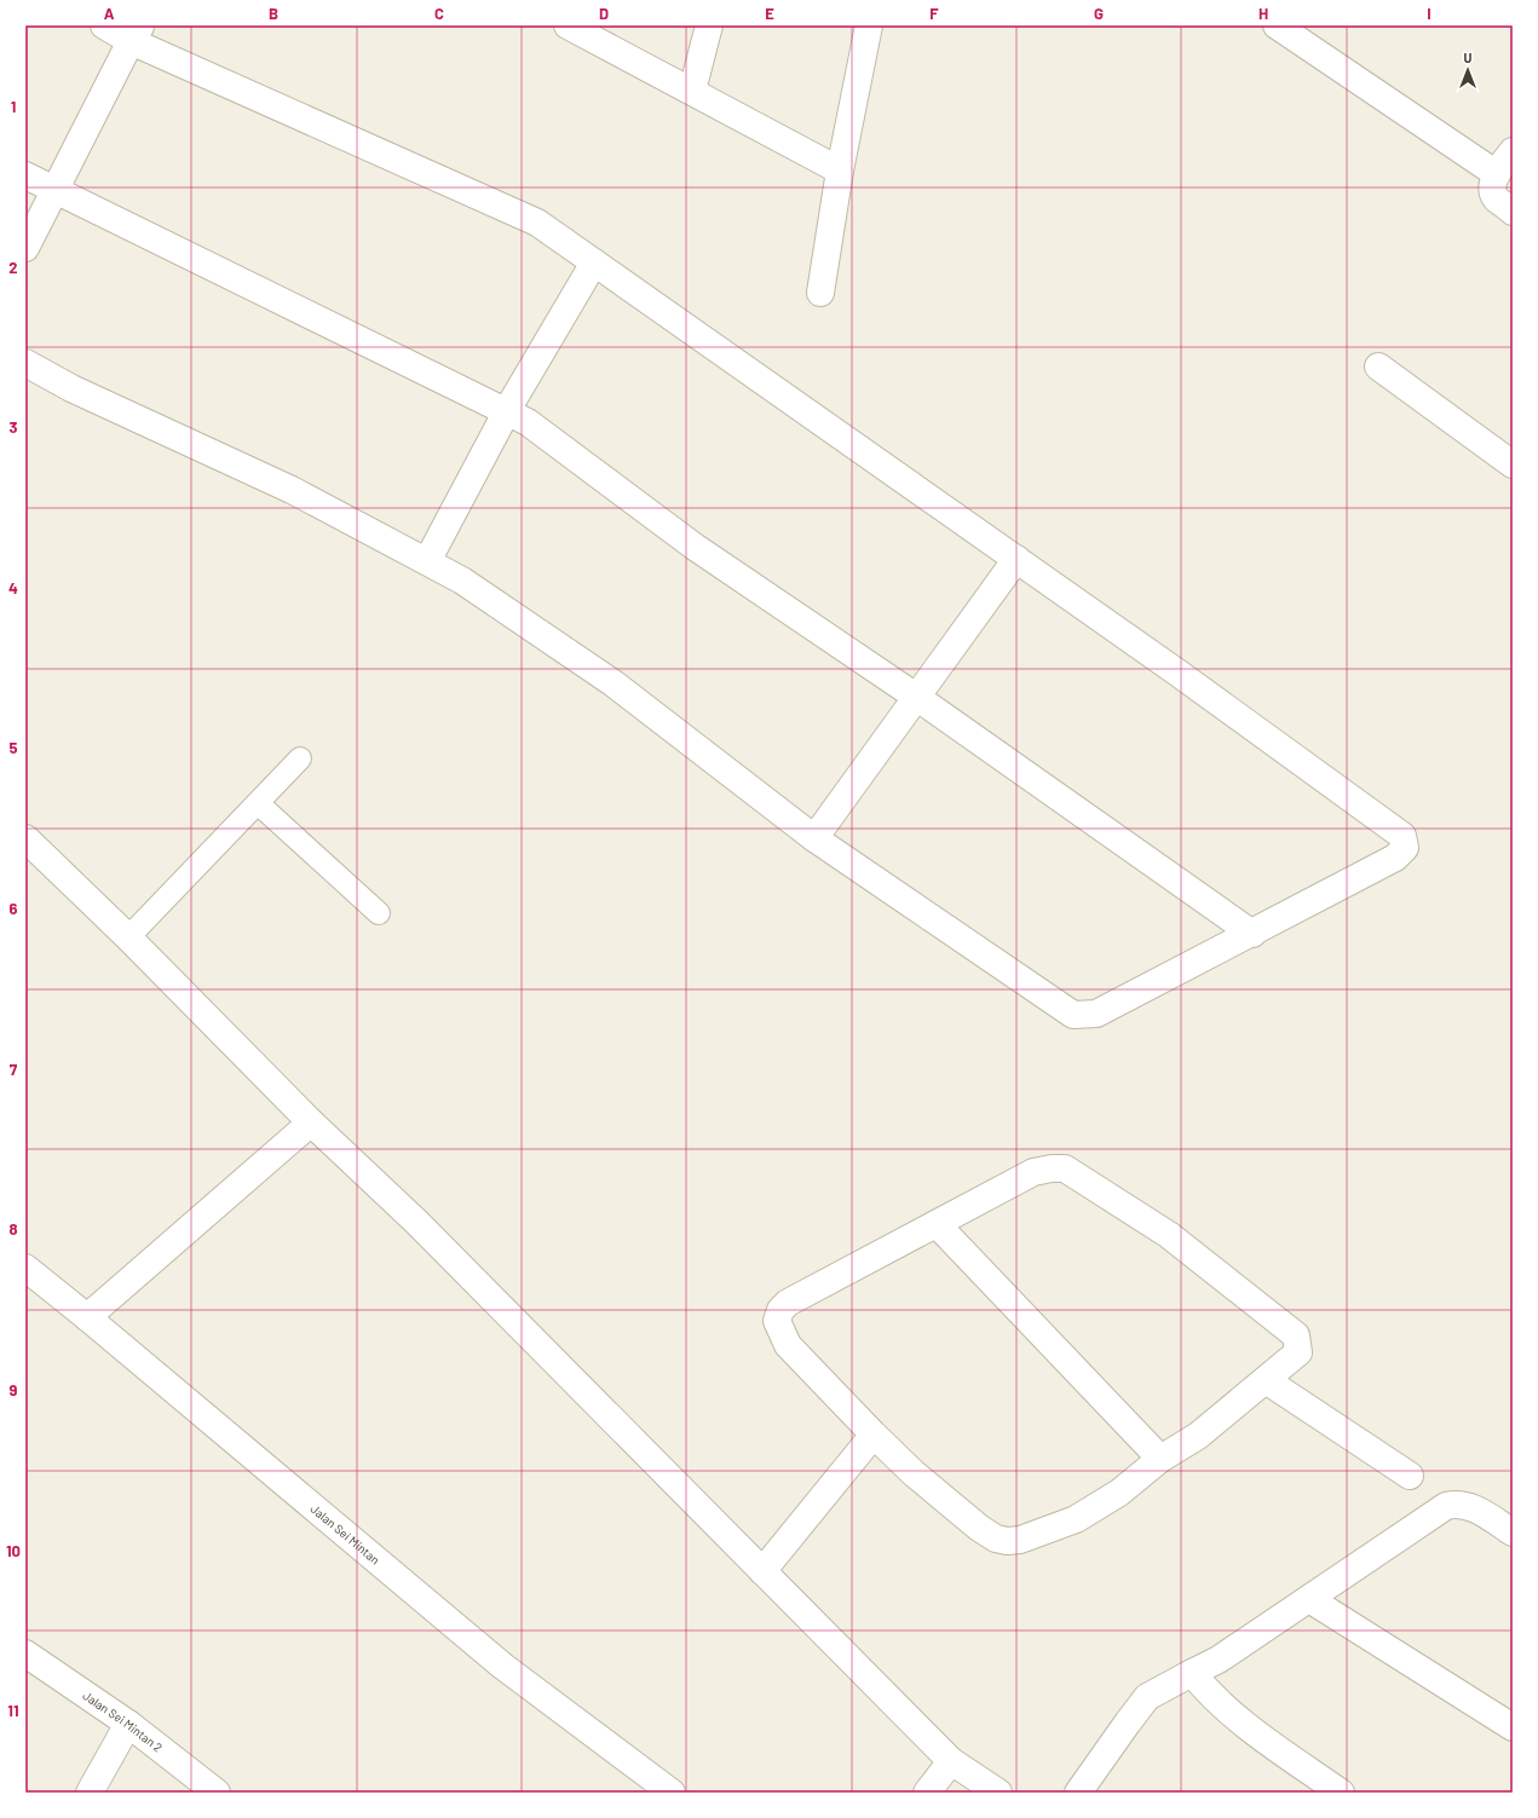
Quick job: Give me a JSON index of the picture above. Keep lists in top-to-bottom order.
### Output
{
  "streets": {
    "street": ["Jalan Sei Mintan", "Jalan Sei Mintan 2"]
  },
  "north": "top",
  "grid": {
    "columns": [
      "A",
      "B",
      "C",
      "D",
      "E",
      "F",
      "G",
      "H",
      "I"
    ],
    "rows": [
      "1",
      "2",
      "3",
      "4",
      "5",
      "6",
      "7",
      "8",
      "9",
      "10",
      "11"
    ]
  }
}
